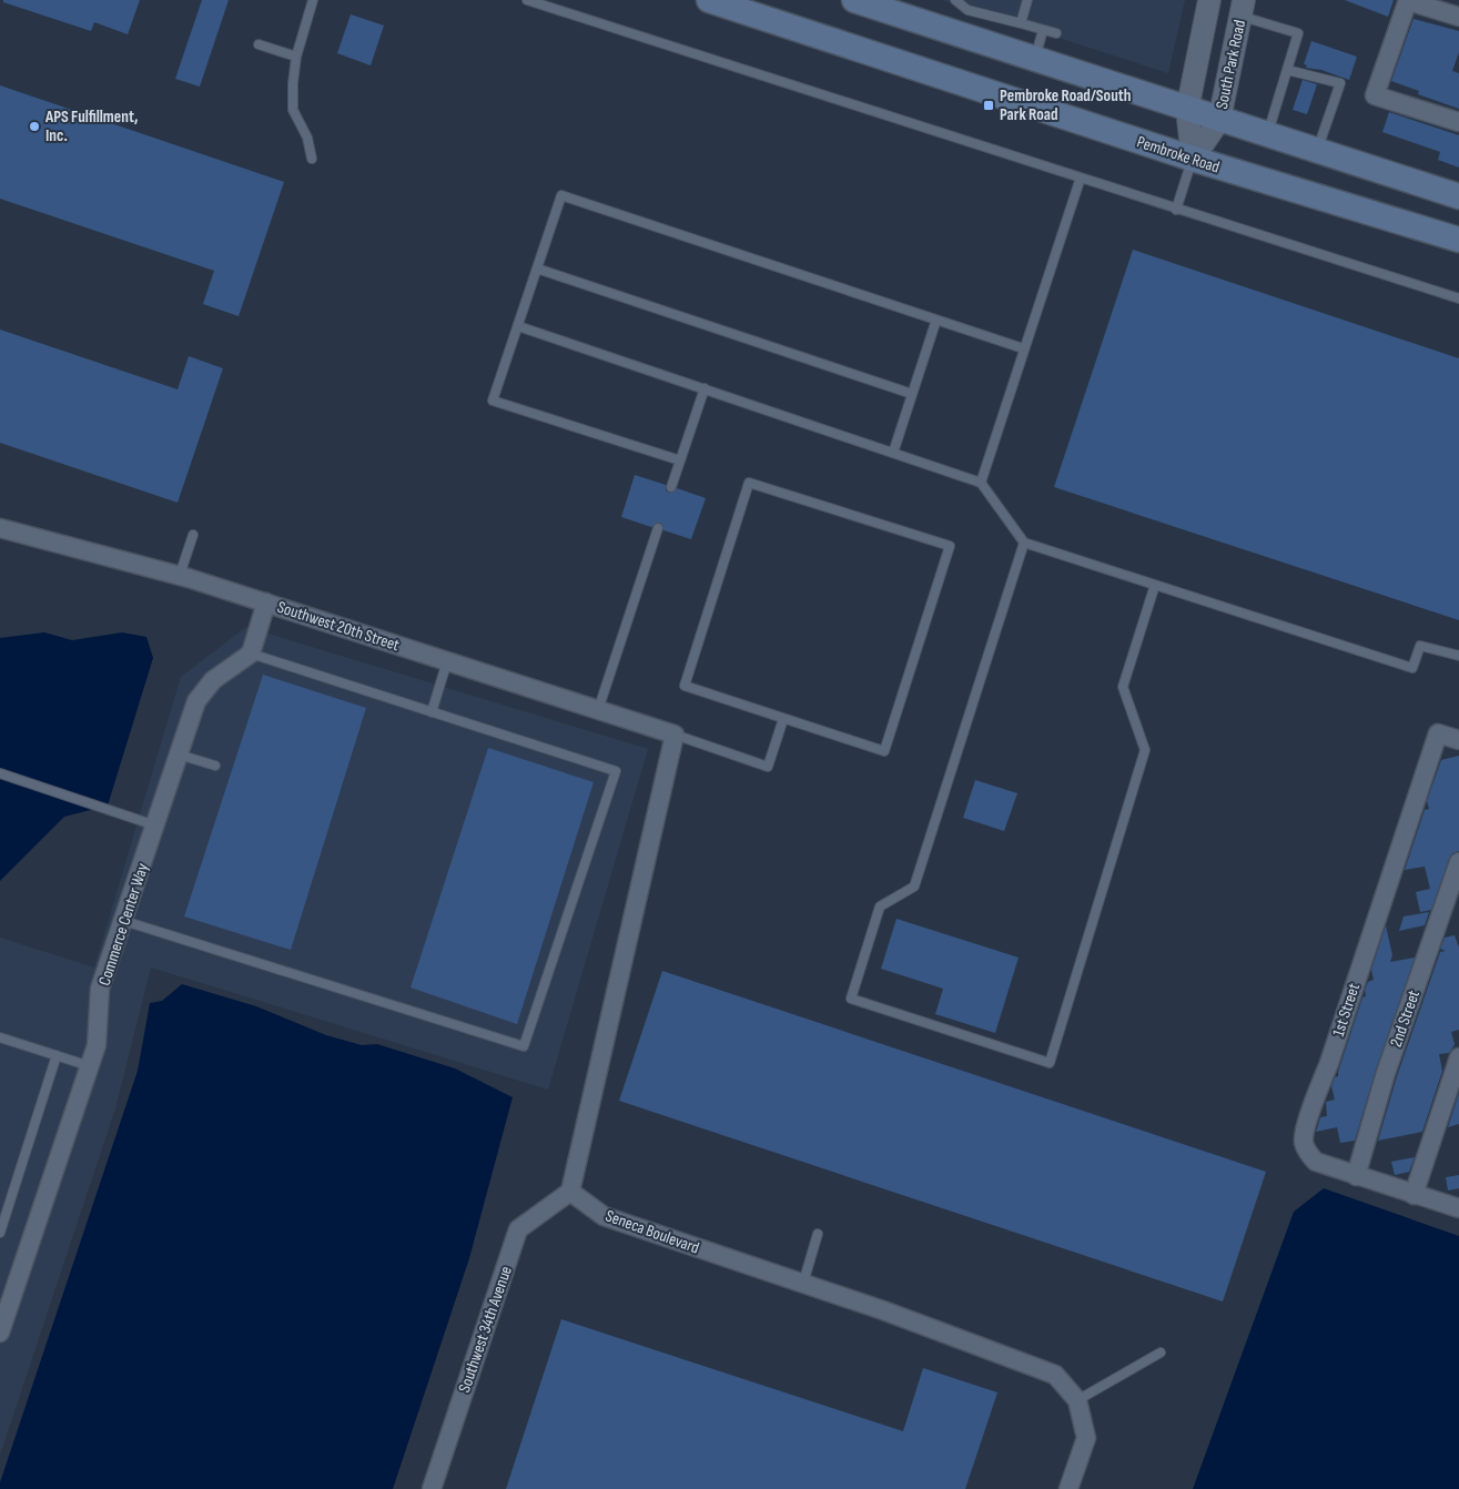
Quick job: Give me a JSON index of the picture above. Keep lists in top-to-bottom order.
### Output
{
  "streets": {
    "main road": ["Pembroke Road"],
    "street": [
      "South Park Road",
      "Southwest 20th Street",
      "Commerce Center Way",
      "1st Street",
      "2nd Street",
      "Seneca Boulevard",
      "Southwest 34th Avenue"
    ]
  },
  "crossings": [
    ["South Park Road", "Pembroke Road"],
    ["1st Street", "2nd Street"],
    ["Seneca Boulevard", "Southwest 34th Avenue"]
  ],
  "places": {
    "transit": ["Pembroke Road/South Park Road"],
    "other": ["APS Fulfillment, Inc."]
  }
}
